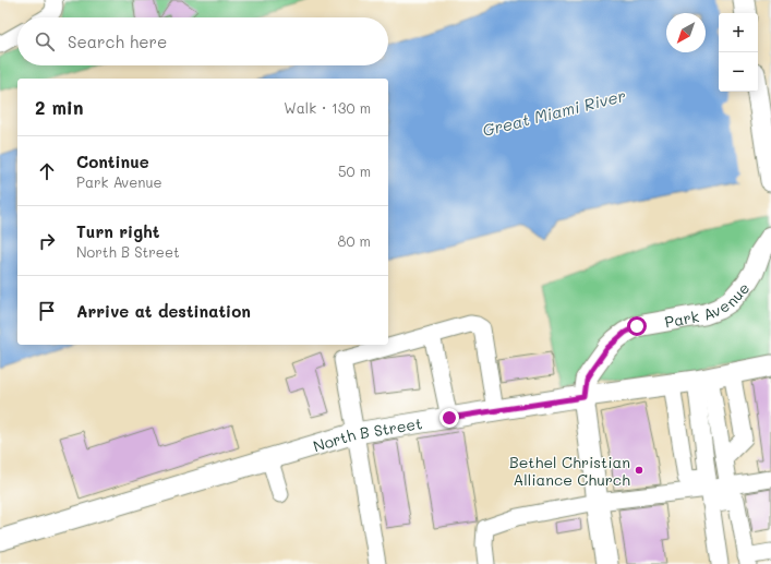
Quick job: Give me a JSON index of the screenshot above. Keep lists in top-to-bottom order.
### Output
{
  "streets": {
    "main road": ["Park Avenue", "North B Street"]
  },
  "crossings": [
    ["Park Avenue", "North B Street"]
  ],
  "water": ["Great Miami River"],
  "places": ["Bethel Christian Alliance Church"],
  "north": "bottom left",
  "page": {
    "map_buttons": ["+", "−"],
    "search": "Search here",
    "heading": ["2 min", "Walk · 130 m"],
    "list": [
      ["Continue", "Park Avenue", "50 m"],
      ["Turn right", "North B Street", "80 m"],
      "Arrive at destination"
    ]
  }
}
